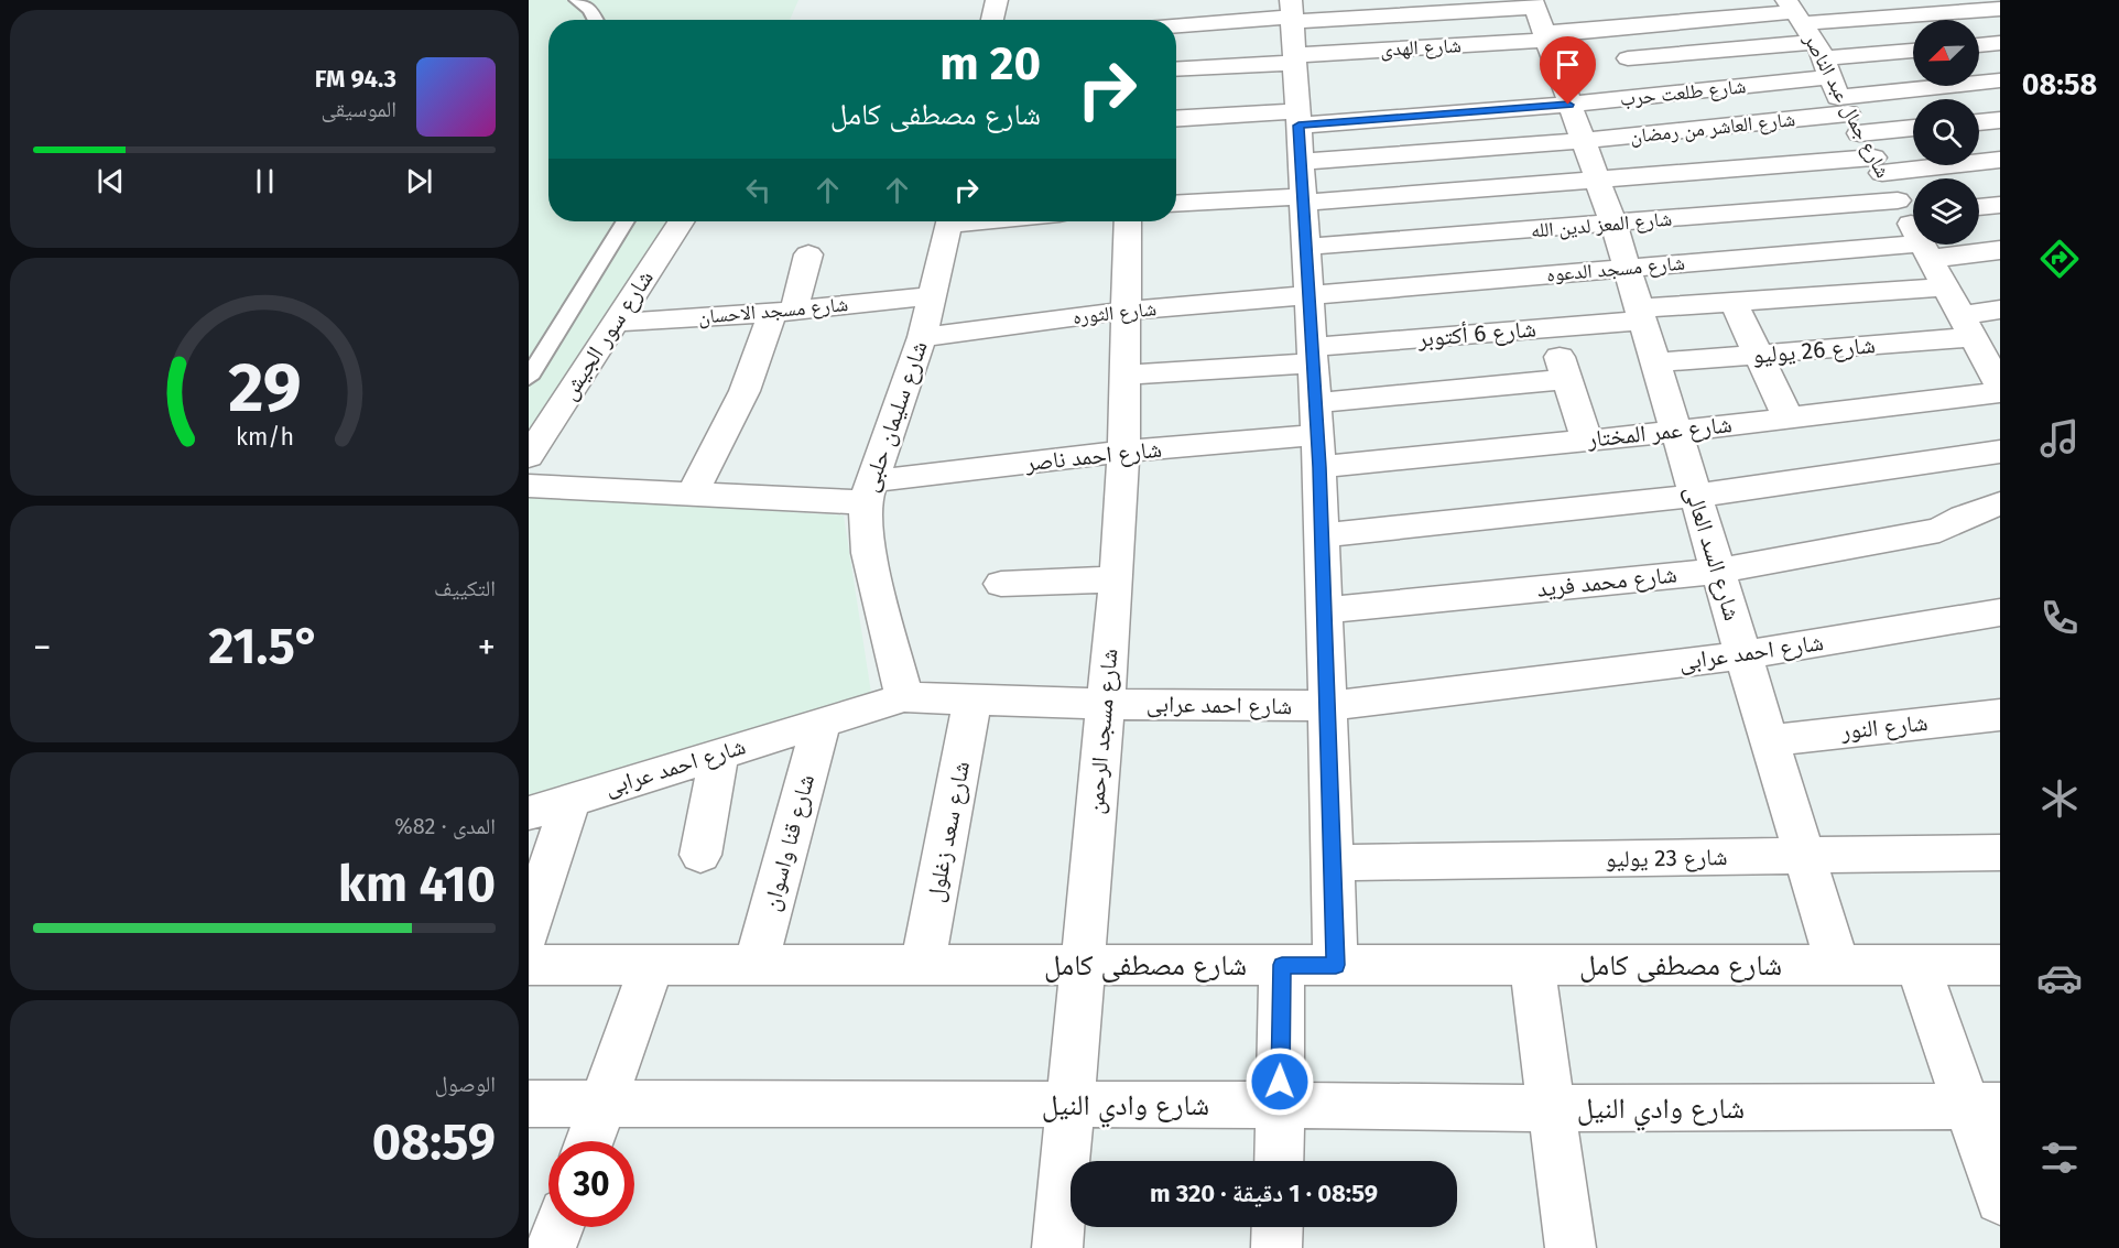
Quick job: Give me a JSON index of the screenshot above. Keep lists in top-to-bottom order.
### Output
{
  "streets": {
    "street": [
      "شارع الهدى",
      "شارع طلعت حرب",
      "شارع جمال عبد الناصر",
      "شارع العاشر من رمضان",
      "شارع المعز لدين الله",
      "شارع مسجد الدعوه",
      "شارع مسجد الاحسان",
      "شارع الثوره",
      "شارع 6 أكتوبر",
      "شارع سور الجيش",
      "شارع 26 يوليو",
      "شارع سليمان حلبى",
      "شارع عمر المختار",
      "شارع احمد ناصر",
      "شارع السد العالى",
      "شارع محمد فريد",
      "شارع احمد عرابى",
      "شارع النور",
      "شارع مسجد الرحمن",
      "شارع سعد زغلول",
      "شارع قنا واسوان",
      "شارع 23 يوليو",
      "شارع مصطفى كامل",
      "شارع وادي النيل"
    ]
  },
  "crossings": [
    ["شارع الهدى", "شارع طلعت حرب"],
    ["شارع الهدى", "شارع جمال عبد الناصر"],
    ["شارع الهدى", "شارع العاشر من رمضان"],
    ["شارع الهدى", "شارع السد العالى"],
    ["شارع طلعت حرب", "شارع جمال عبد الناصر"],
    ["شارع طلعت حرب", "شارع العاشر من رمضان"],
    ["شارع طلعت حرب", "شارع السد العالى"],
    ["شارع جمال عبد الناصر", "شارع العاشر من رمضان"],
    ["شارع جمال عبد الناصر", "شارع المعز لدين الله"],
    ["شارع جمال عبد الناصر", "شارع مسجد الدعوه"],
    ["شارع جمال عبد الناصر", "شارع 6 أكتوبر"],
    ["شارع جمال عبد الناصر", "شارع 26 يوليو"],
    ["شارع جمال عبد الناصر", "شارع عمر المختار"],
    ["شارع العاشر من رمضان", "شارع السد العالى"],
    ["شارع المعز لدين الله", "شارع السد العالى"],
    ["شارع مسجد الدعوه", "شارع الثوره"],
    ["شارع مسجد الدعوه", "شارع السد العالى"],
    ["شارع مسجد الاحسان", "شارع سور الجيش"],
    ["شارع مسجد الاحسان", "شارع سليمان حلبى"],
    ["شارع الثوره", "شارع سليمان حلبى"],
    ["شارع الثوره", "شارع مسجد الرحمن"],
    ["شارع 6 أكتوبر", "شارع السد العالى"],
    ["شارع 6 أكتوبر", "شارع مسجد الرحمن"],
    ["شارع 26 يوليو", "شارع السد العالى"],
    ["شارع سليمان حلبى", "شارع احمد ناصر"],
    ["شارع سليمان حلبى", "شارع احمد عرابى"],
    ["شارع عمر المختار", "شارع السد العالى"],
    ["شارع احمد ناصر", "شارع مسجد الرحمن"],
    ["شارع السد العالى", "شارع محمد فريد"],
    ["شارع السد العالى", "شارع احمد عرابى"],
    ["شارع السد العالى", "شارع النور"],
    ["شارع السد العالى", "شارع 23 يوليو"],
    ["شارع السد العالى", "شارع مصطفى كامل"],
    ["شارع احمد عرابى", "شارع مسجد الرحمن"],
    ["شارع احمد عرابى", "شارع سعد زغلول"],
    ["شارع احمد عرابى", "شارع قنا واسوان"],
    ["شارع مسجد الرحمن", "شارع مصطفى كامل"],
    ["شارع مسجد الرحمن", "شارع وادي النيل"],
    ["شارع سعد زغلول", "شارع مصطفى كامل"],
    ["شارع قنا واسوان", "شارع مصطفى كامل"]
  ],
  "north": "bottom left",
  "page": {
    "tabs": "08:58",
    "turn": ["20 m", "شارع مصطفى كامل"],
    "song": ["94.3 FM", "الموسيقى"],
    "tile": [
      "التكييف",
      ["المدى · 82%", "410 km"],
      ["الوصول", "08:59"]
    ],
    "heat": ["−", "21.5°", "+"],
    "limit": "30",
    "trip": "08:59 · 1 دقيقة · 320 m",
    "gauge": ["29", "km/h"]
  }
}
